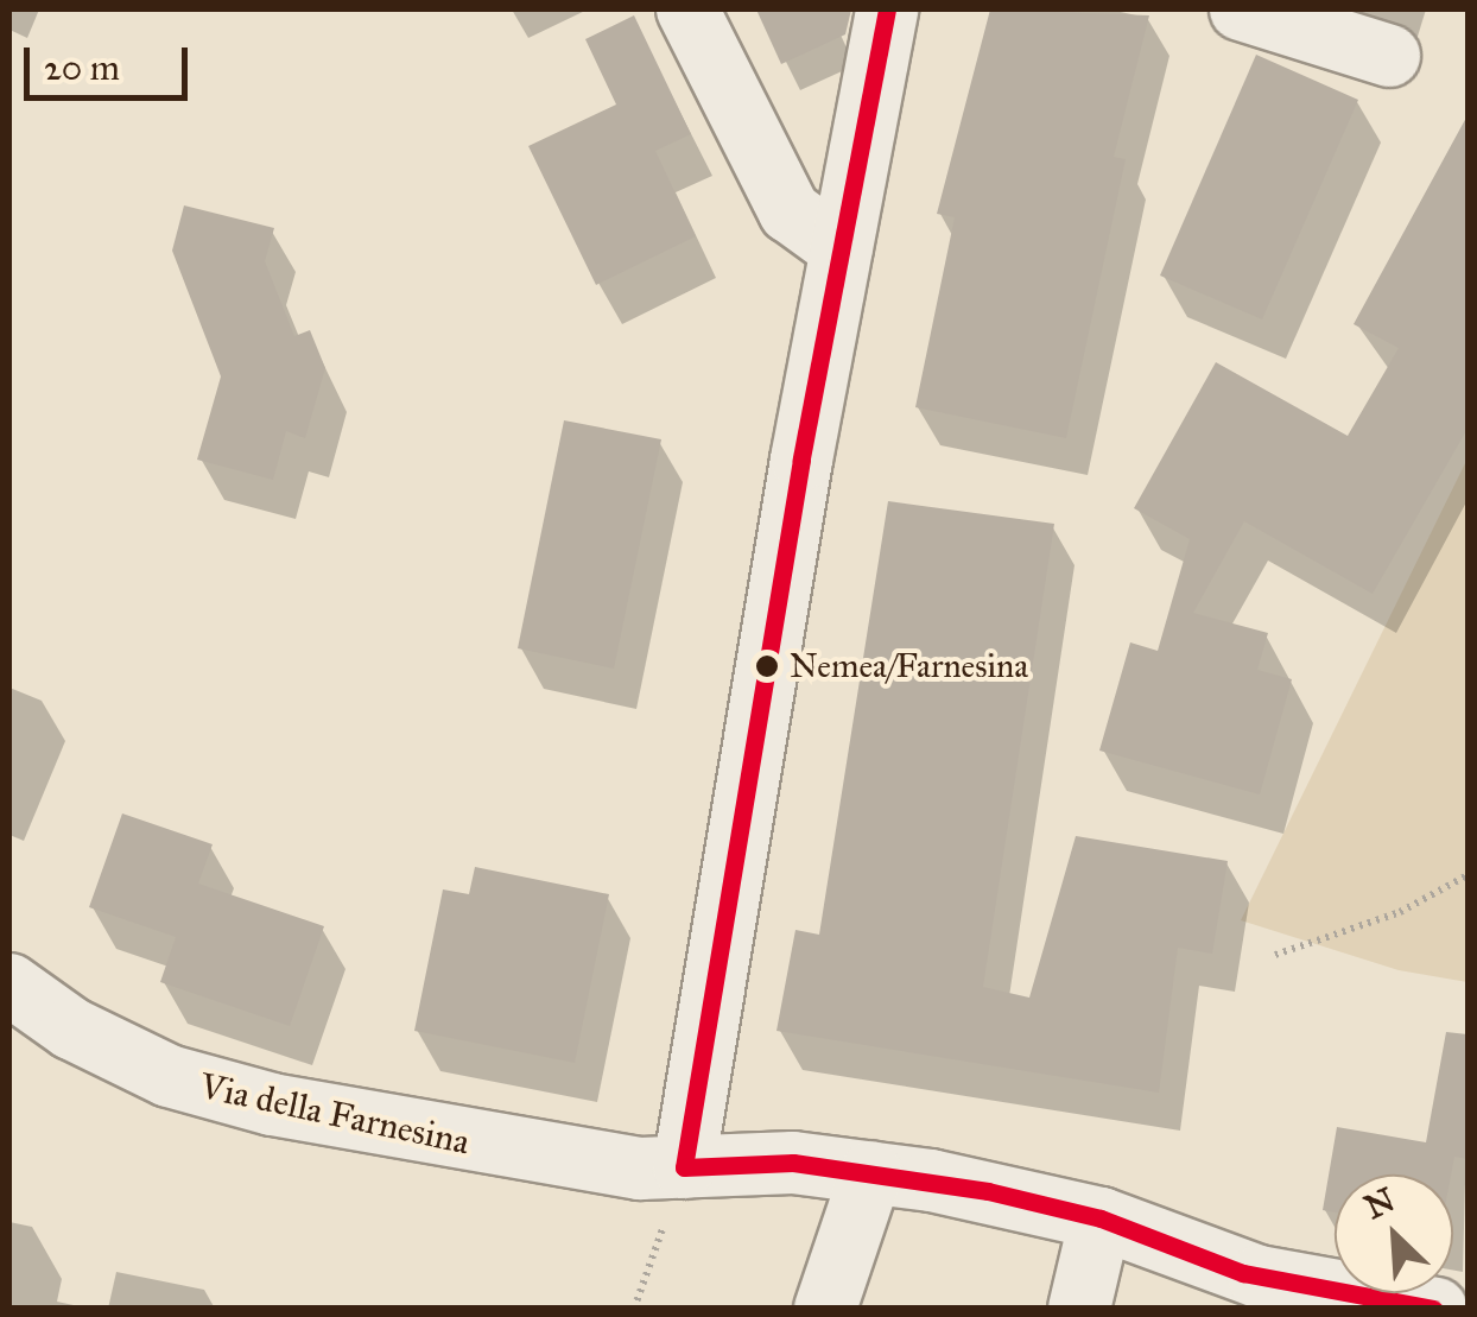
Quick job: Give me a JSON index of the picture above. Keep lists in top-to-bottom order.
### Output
{
  "streets": {
    "street": ["Via della Farnesina"]
  },
  "places": ["Nemea/Farnesina"],
  "scale_bar": "20 m",
  "north": "top left"
}
